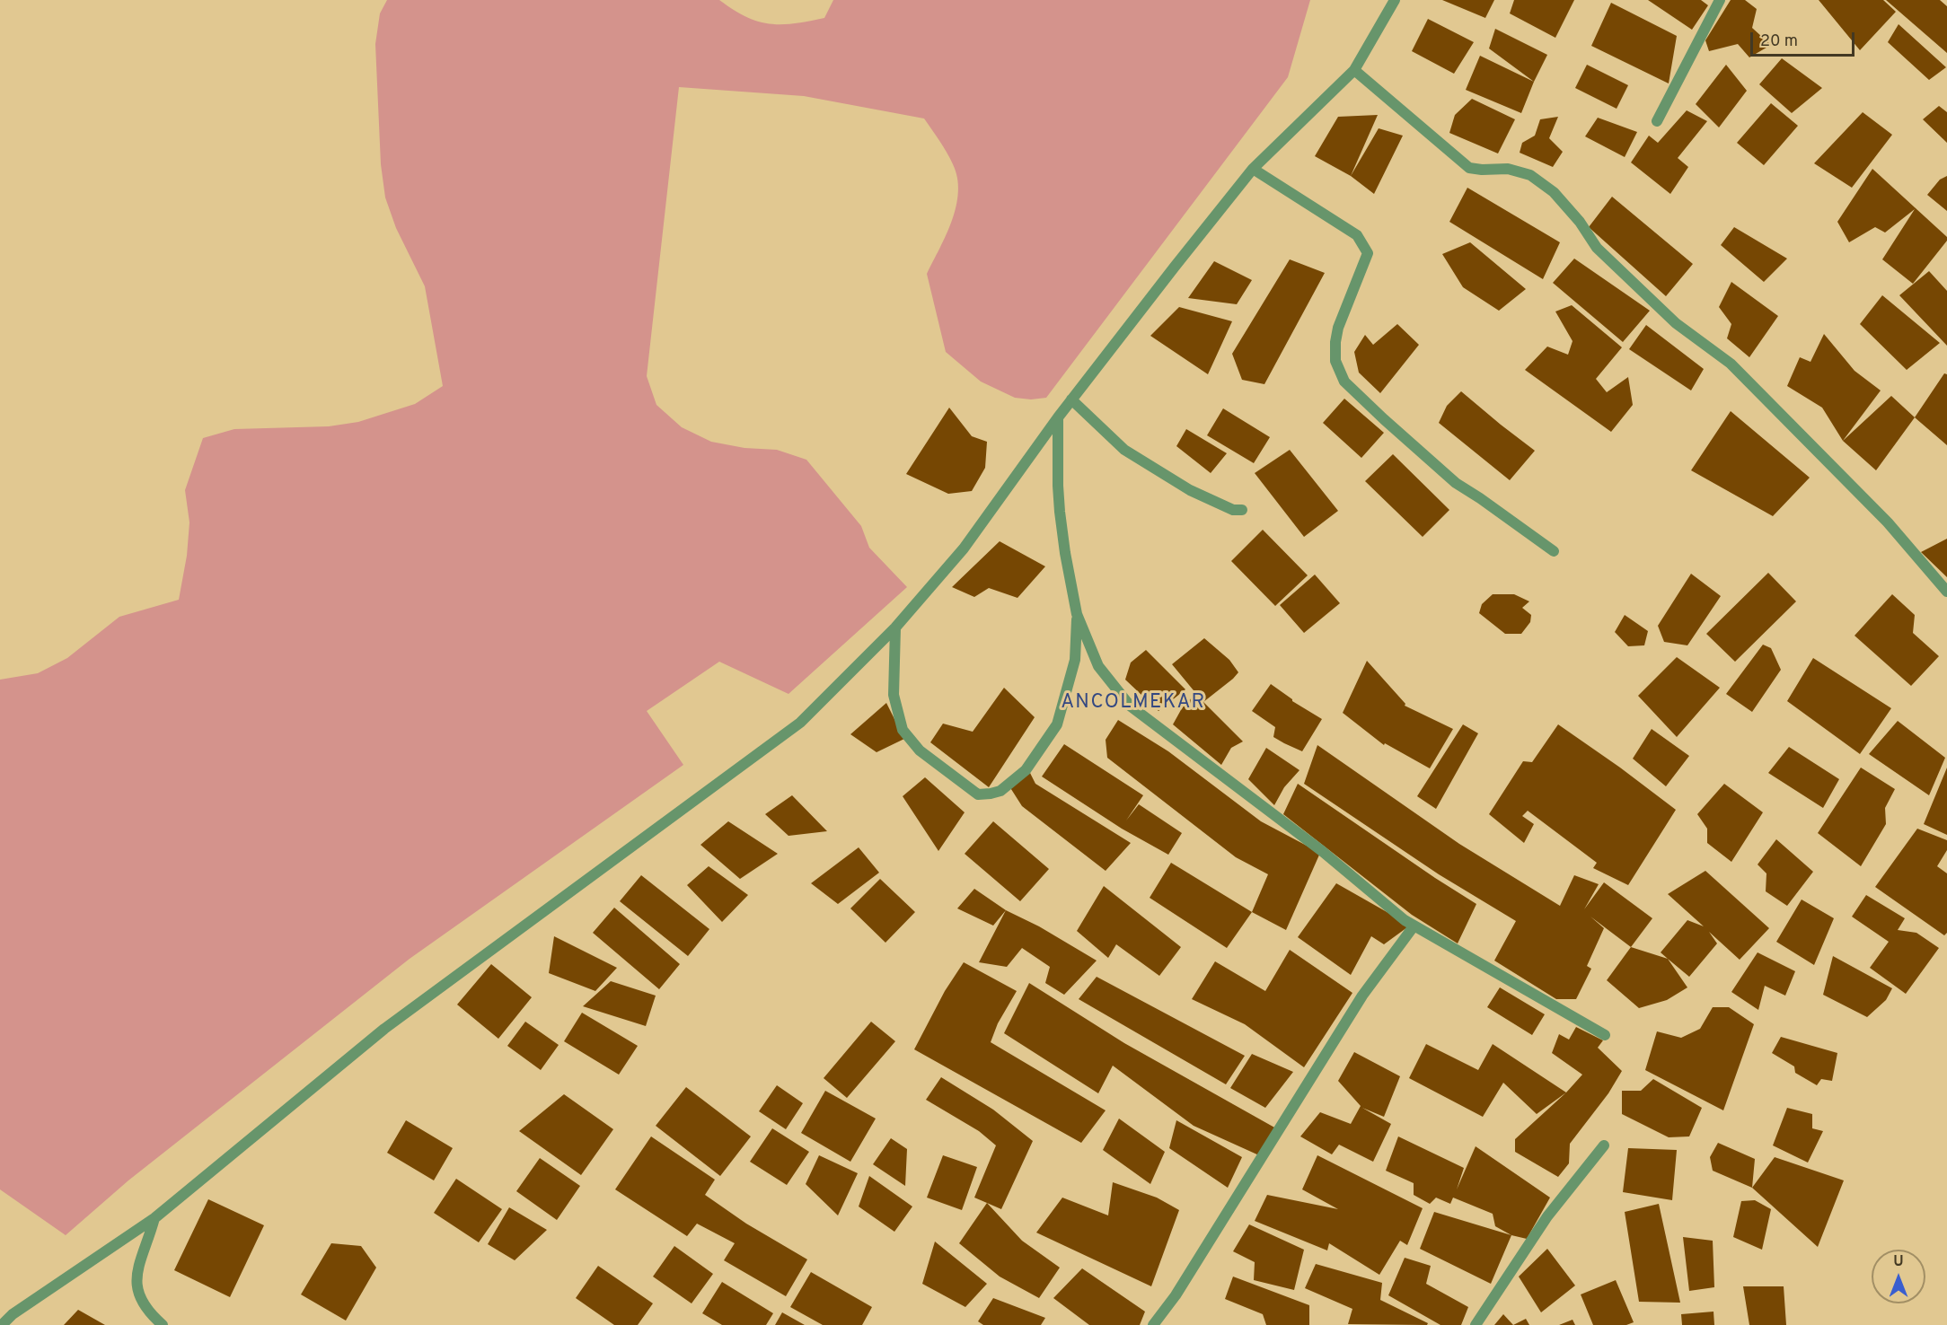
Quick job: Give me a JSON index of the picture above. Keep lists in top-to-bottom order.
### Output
{
  "districts": ["ANCOLMEKAR"],
  "scale_bar": "20 m",
  "north": "top"
}
